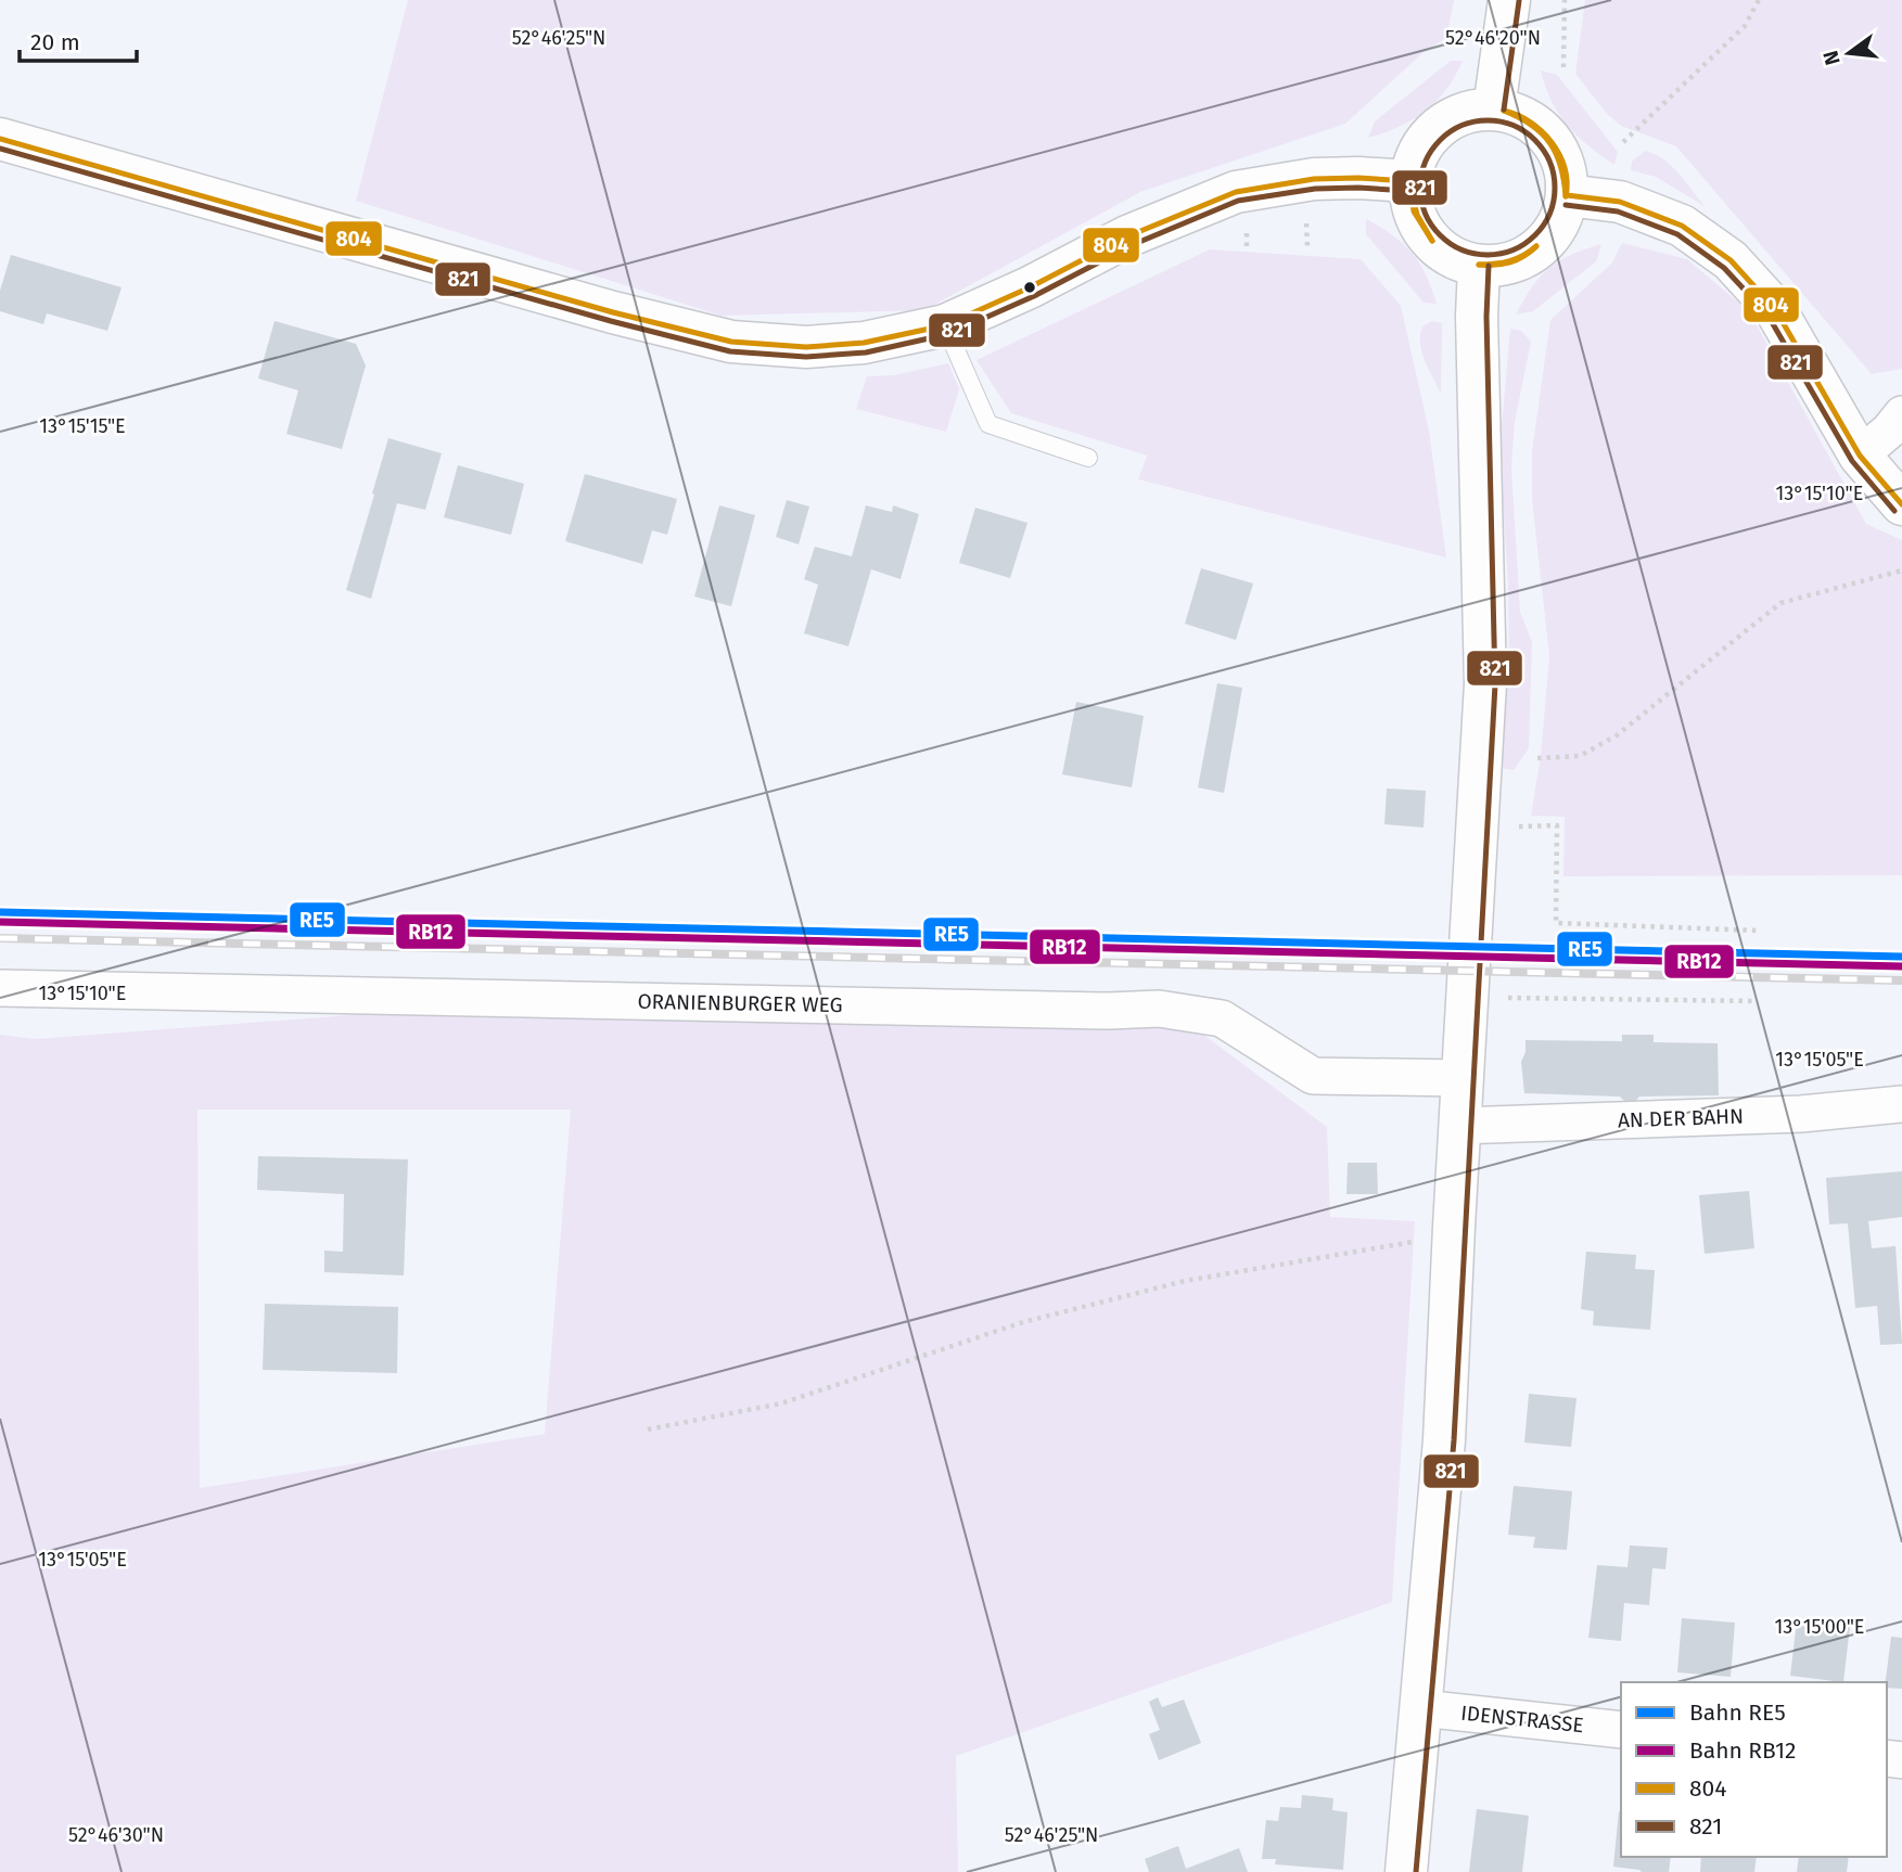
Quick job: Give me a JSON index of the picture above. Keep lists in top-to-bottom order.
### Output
{
  "streets": {
    "street": ["ORANIENBURGER WEG", "AN DER BAHN", "IDENSTRASSE"]
  },
  "lines": [
    "transit line 821",
    "transit line 804",
    "rail line RE5",
    "rail line RB12"
  ],
  "legend": [
    "Bahn RE5",
    "Bahn RB12",
    "804",
    "821"
  ],
  "scale_bar": "20 m",
  "north": "left",
  "coordinates": [
    "52°46'25\"N",
    "52°46'20\"N",
    "13°15'15\"E",
    "13°15'10\"E",
    "13°15'05\"E",
    "13°15'00\"E",
    "52°46'30\"N"
  ]
}
